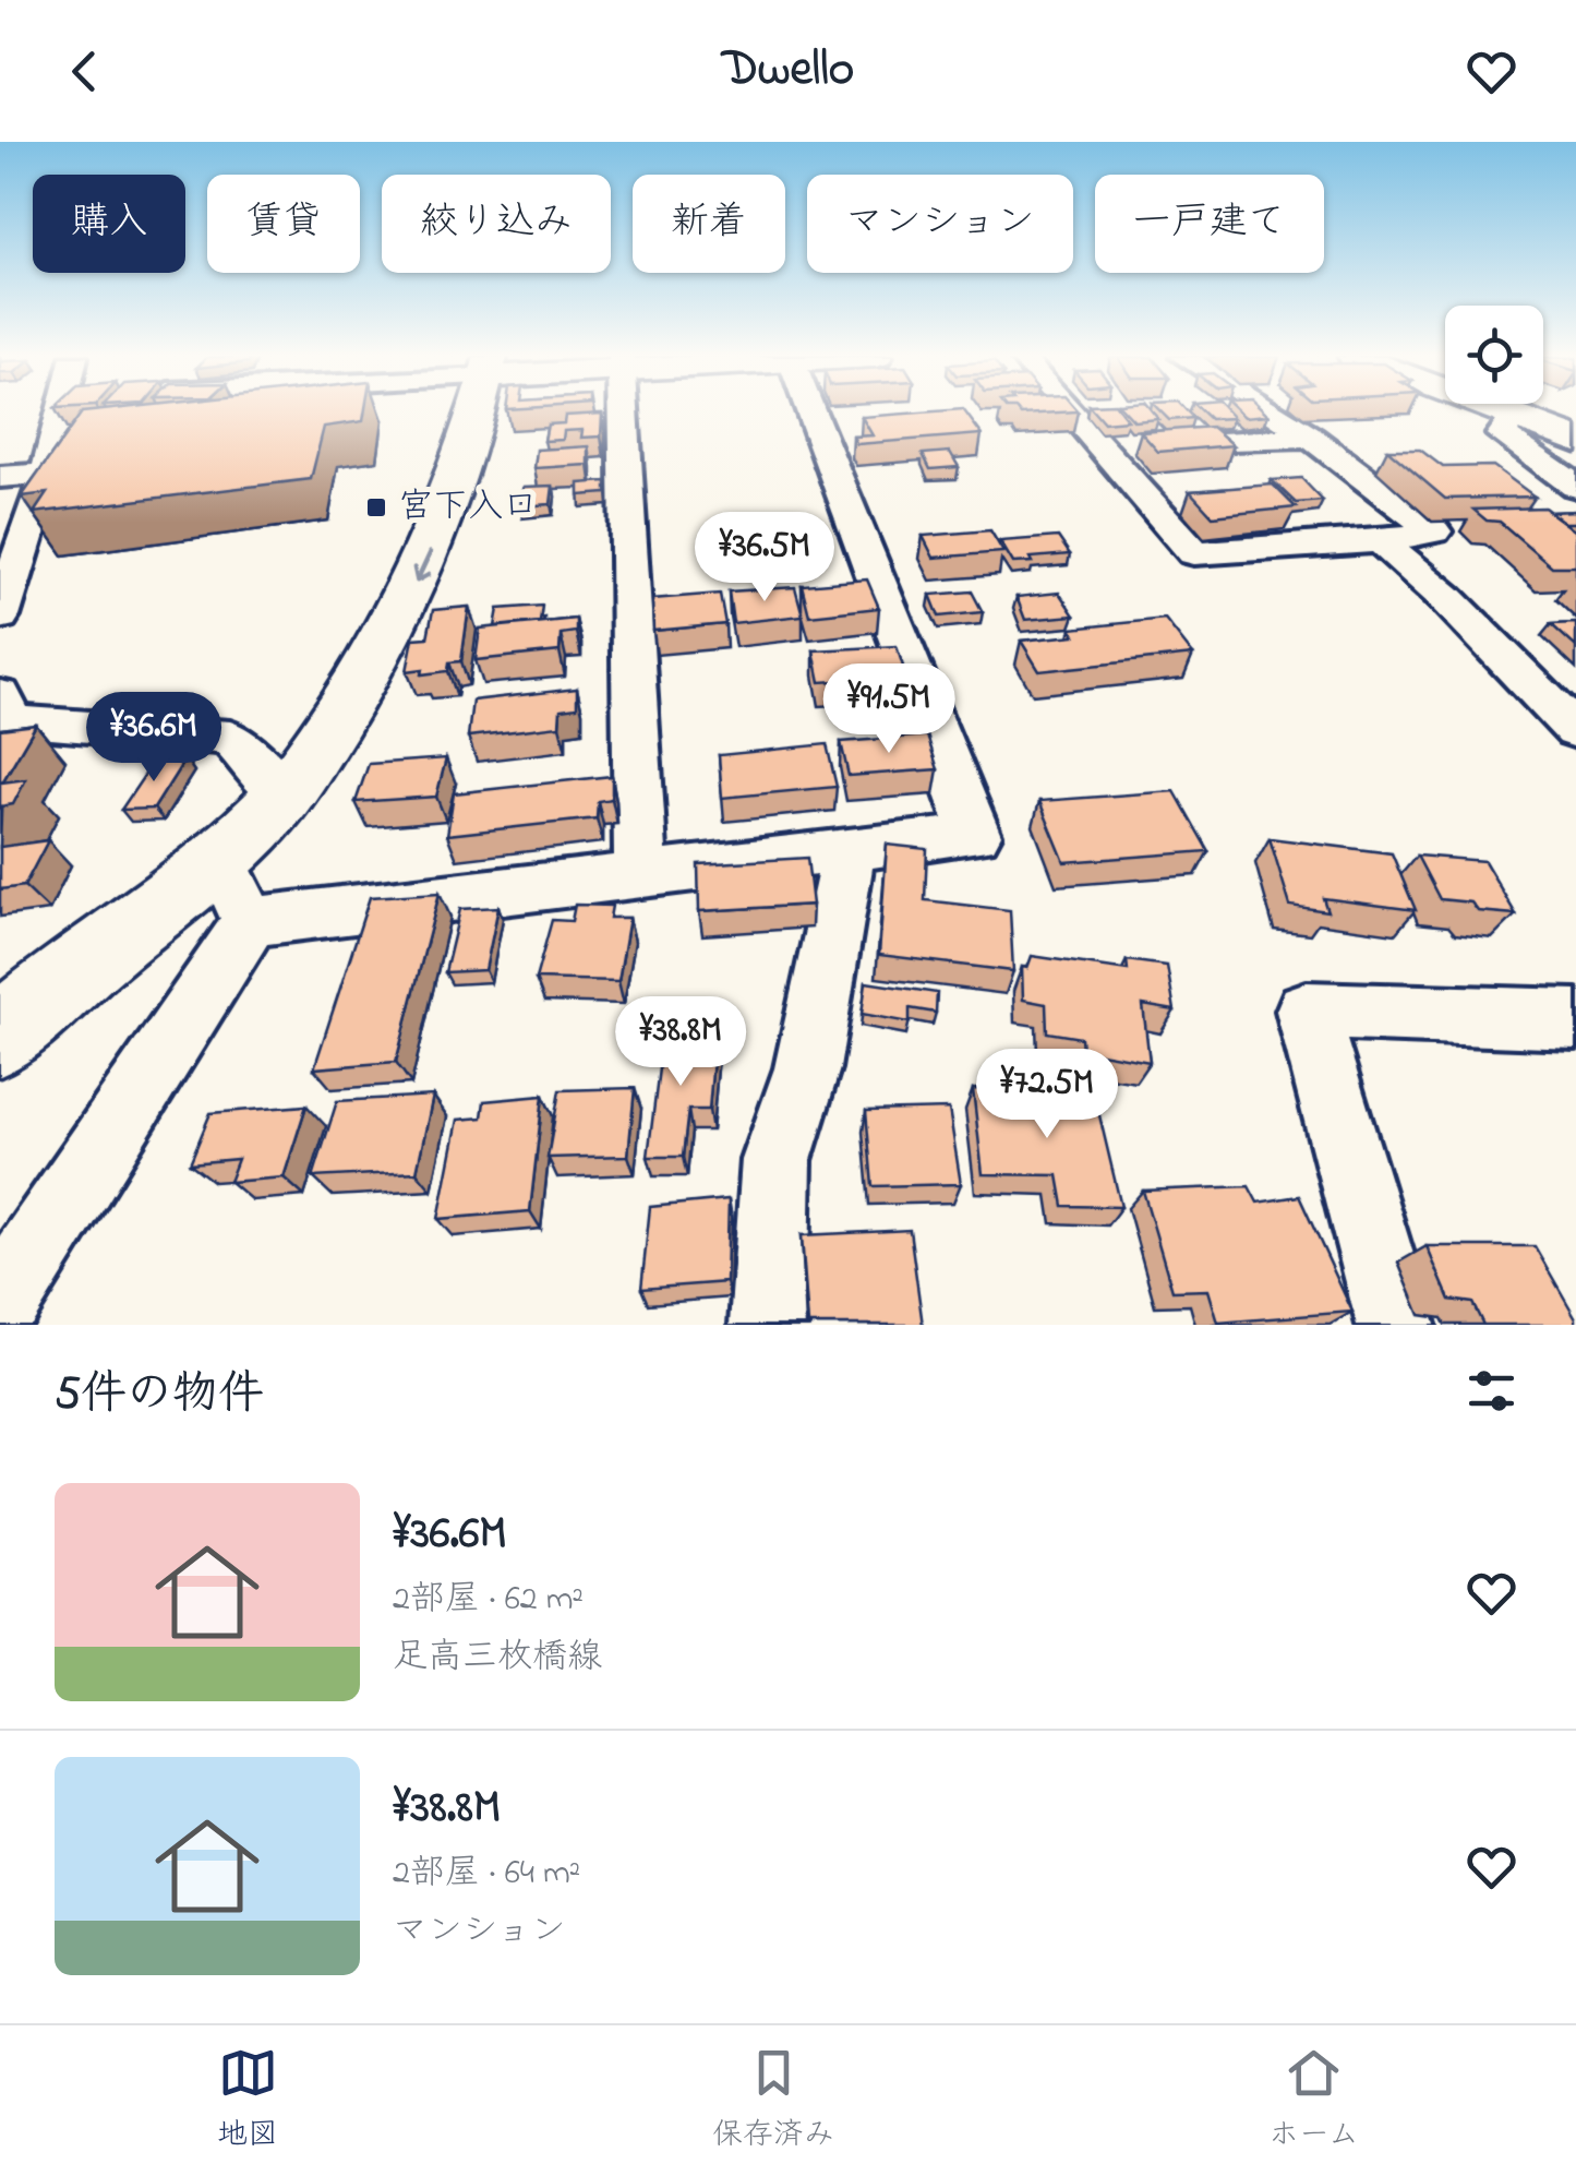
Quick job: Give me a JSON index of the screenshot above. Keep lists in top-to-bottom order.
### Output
{
  "places": {
    "transit": ["宮下入口"]
  },
  "page": {
    "header": "Dwello",
    "chip": [
      "購入",
      "賃貸",
      "絞り込み",
      "新着",
      "マンション",
      "一戸建て"
    ],
    "price": [
      "¥36.5M",
      "¥91.5M",
      "¥36.6M",
      "¥38.8M",
      "¥72.5M"
    ],
    "heading": "5件の物件",
    "list": [
      {
        "name": "¥36.6M",
        "note": "2部屋 · 62 m² · 足高三枚橋線"
      },
      {
        "name": "¥38.8M",
        "note": "2部屋 · 64 m² · マンション"
      }
    ],
    "tabs": ["地図", "保存済み", "ホーム"]
  }
}
